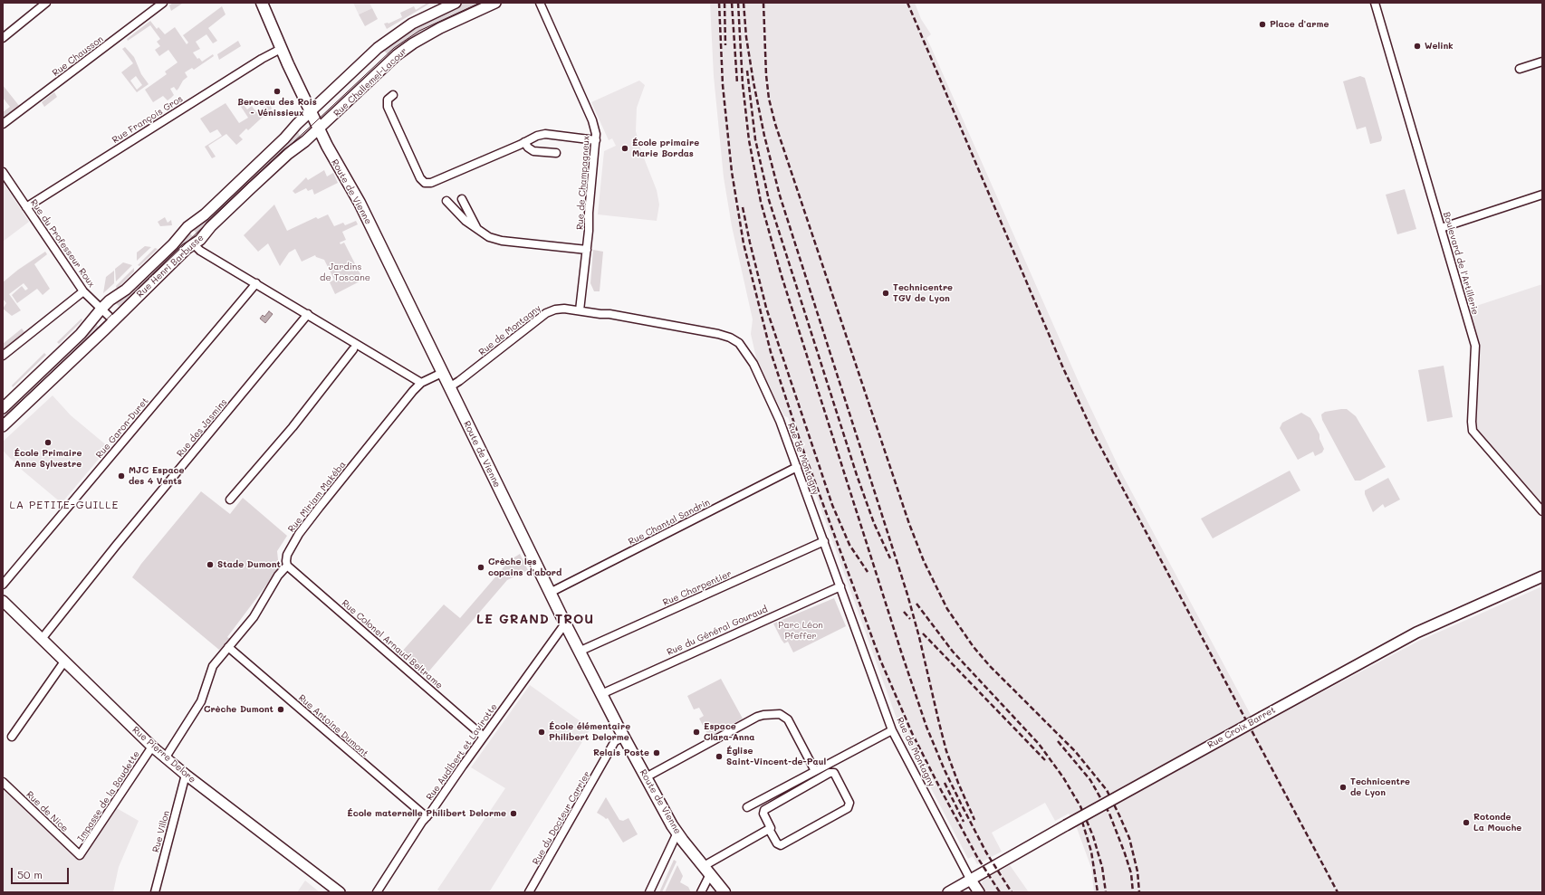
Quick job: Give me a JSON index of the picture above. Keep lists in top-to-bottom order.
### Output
{
  "streets": {
    "main road": ["Route de Vienne"],
    "street": [
      "Rue Chausson",
      "Rue Challemel-Lacour",
      "Rue François Gros",
      "Rue de Champagneux",
      "Rue du Professeur Roux",
      "Boulevard de l'Artillerie",
      "Rue Henri Barbusse",
      "Rue de Montagny",
      "Rue Garon-Duret",
      "Rue des Jasmins",
      "Rue Miriam Makéba",
      "Rue Chantal Sandrin",
      "Rue Charpentier",
      "Rue du Général Gouraud",
      "Rue Colonel Arnaud Beltrame",
      "Rue Antoine Dumont",
      "Rue Croix Barret",
      "Rue Audibert et Lavirotte",
      "Rue Pierre Delore",
      "Impasse de la Baudette",
      "Rue de Nice",
      "Rue du Docteur Carrier",
      "Rue Villon"
    ]
  },
  "crossings": [
    ["Rue Challemel-Lacour", "Route de Vienne"],
    ["Rue Challemel-Lacour", "Rue Henri Barbusse"],
    ["Rue François Gros", "Route de Vienne"],
    ["Rue François Gros", "Rue du Professeur Roux"],
    ["Rue de Champagneux", "Rue de Montagny"],
    ["Route de Vienne", "Rue Henri Barbusse"],
    ["Route de Vienne", "Rue de Montagny"],
    ["Route de Vienne", "Rue Chantal Sandrin"],
    ["Route de Vienne", "Rue Charpentier"],
    ["Route de Vienne", "Rue du Général Gouraud"],
    ["Route de Vienne", "Rue Audibert et Lavirotte"],
    ["Route de Vienne", "Rue du Docteur Carrier"],
    ["Rue du Professeur Roux", "Rue Henri Barbusse"],
    ["Rue de Montagny", "Rue Chantal Sandrin"],
    ["Rue de Montagny", "Rue Charpentier"],
    ["Rue de Montagny", "Rue du Général Gouraud"],
    ["Rue de Montagny", "Rue Croix Barret"],
    ["Rue des Jasmins", "Rue Pierre Delore"],
    ["Rue Miriam Makéba", "Rue Colonel Arnaud Beltrame"],
    ["Rue Miriam Makéba", "Rue Antoine Dumont"],
    ["Rue Miriam Makéba", "Rue Pierre Delore"],
    ["Rue Colonel Arnaud Beltrame", "Rue Audibert et Lavirotte"],
    ["Rue Antoine Dumont", "Rue Audibert et Lavirotte"],
    ["Rue Pierre Delore", "Impasse de la Baudette"],
    ["Rue Pierre Delore", "Rue Villon"],
    ["Impasse de la Baudette", "Rue de Nice"]
  ],
  "districts": ["LA PETITE-GUILLE", "LE GRAND TROU"],
  "parks": ["Jardins de Toscane", "Parc Léon Pfeffer"],
  "places": [
    "Place d'arme",
    "Welink",
    "Berceau des Rois - Vénissieux",
    "École primaire Marie Bordas",
    "Technicentre TGV de Lyon",
    "École Primaire Anne Sylvestre",
    "MJC Espace des 4 Vents",
    "Stade Dumont",
    "Crèche les copains d'abord",
    "Crèche Dumont",
    "École élémentaire Philibert Delorme",
    "Espace Clara-Anna",
    "Relais Poste",
    "Église Saint-Vincent-de-Paul",
    "Technicentre de Lyon",
    "École maternelle Philibert Delorme",
    "Rotonde La Mouche"
  ],
  "scale_bar": "50 m"
}
